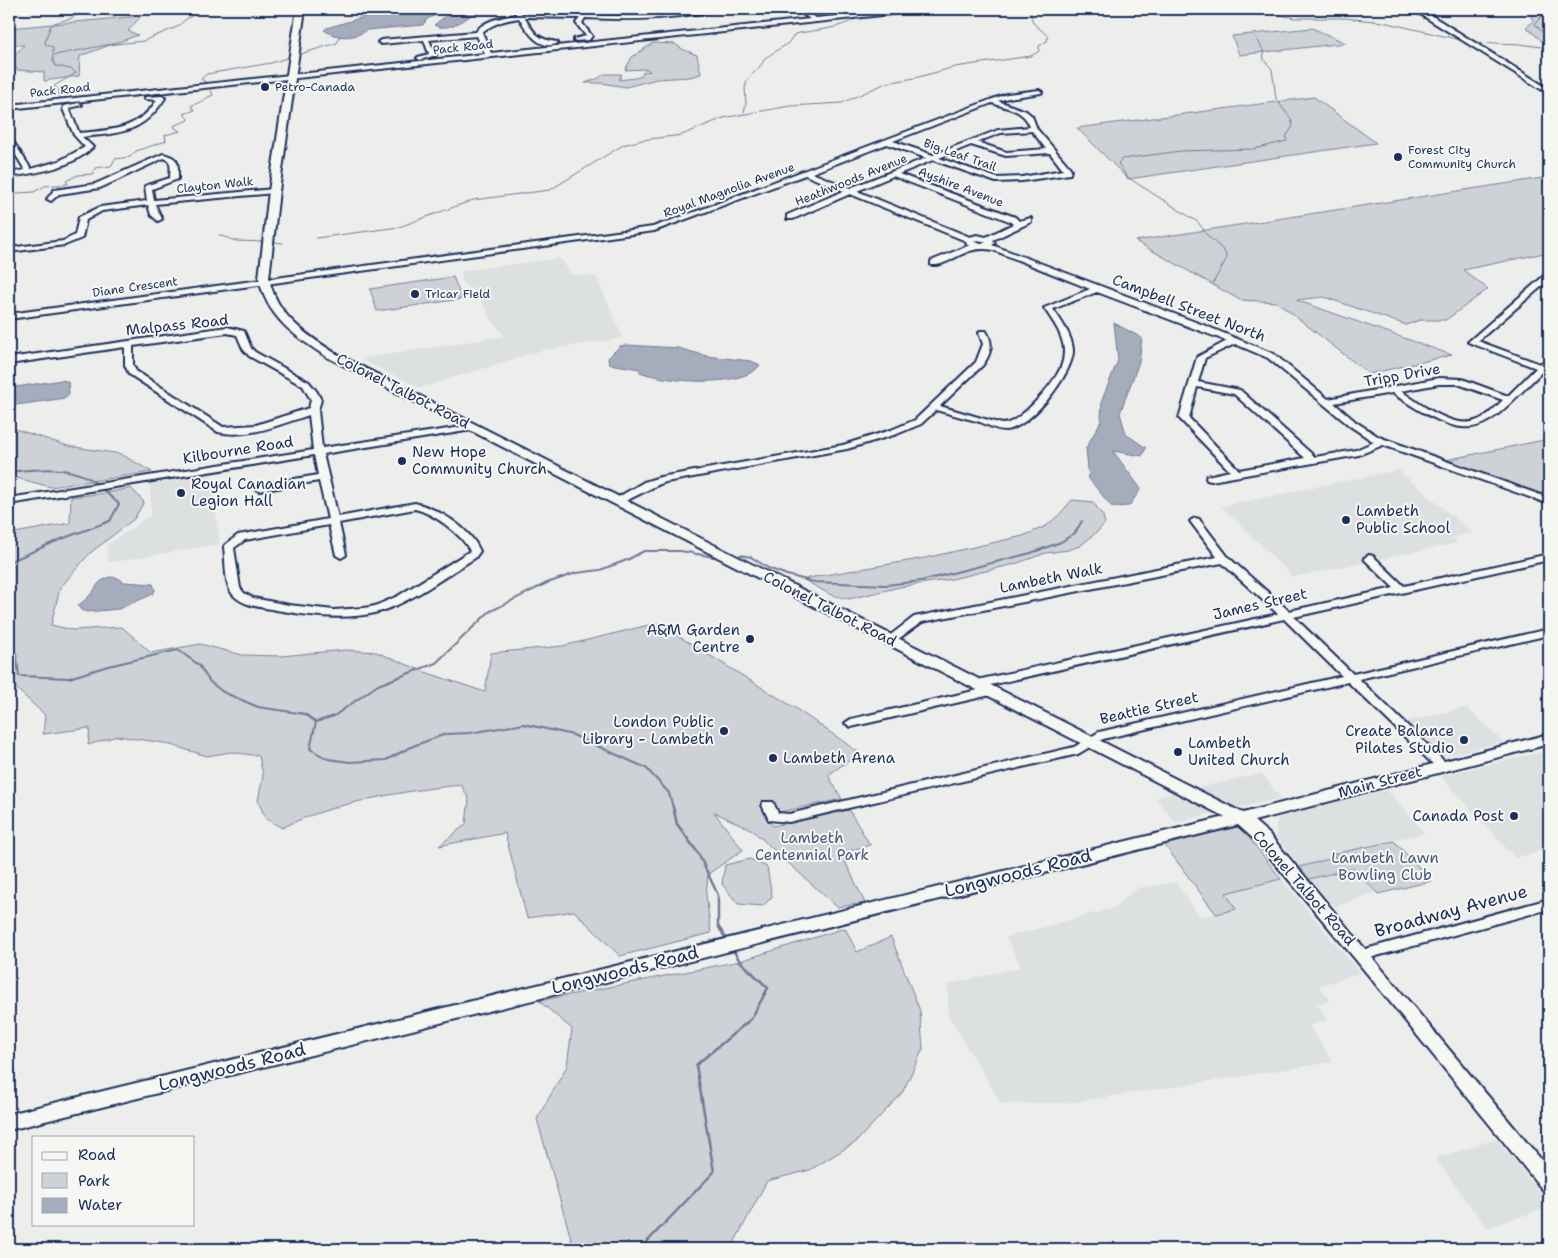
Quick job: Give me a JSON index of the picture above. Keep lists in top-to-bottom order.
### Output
{
  "streets": {
    "main road": ["Colonel Talbot Road", "Main Street", "Longwoods Road"],
    "street": [
      "Pack Road",
      "Big Leaf Trail",
      "Heathwoods Avenue",
      "Clayton Walk",
      "Ayshire Avenue",
      "Royal Magnolia Avenue",
      "Diane Crescent",
      "Campbell Street North",
      "Malpass Road",
      "Tripp Drive",
      "Kilbourne Road",
      "Lambeth Walk",
      "James Street",
      "Beattie Street",
      "Broadway Avenue"
    ]
  },
  "crossings": [
    ["Pack Road", "Colonel Talbot Road"],
    ["Big Leaf Trail", "Heathwoods Avenue"],
    ["Big Leaf Trail", "Royal Magnolia Avenue"],
    ["Heathwoods Avenue", "Ayshire Avenue"],
    ["Heathwoods Avenue", "Campbell Street North"],
    ["Clayton Walk", "Colonel Talbot Road"],
    ["Ayshire Avenue", "Campbell Street North"],
    ["Royal Magnolia Avenue", "Diane Crescent"],
    ["Royal Magnolia Avenue", "Campbell Street North"],
    ["Royal Magnolia Avenue", "Colonel Talbot Road"],
    ["Diane Crescent", "Colonel Talbot Road"],
    ["Campbell Street North", "Tripp Drive"],
    ["Malpass Road", "Kilbourne Road"],
    ["Colonel Talbot Road", "Kilbourne Road"],
    ["Colonel Talbot Road", "Lambeth Walk"],
    ["Colonel Talbot Road", "James Street"],
    ["Colonel Talbot Road", "Beattie Street"],
    ["Colonel Talbot Road", "Main Street"],
    ["Colonel Talbot Road", "Longwoods Road"],
    ["Colonel Talbot Road", "Broadway Avenue"],
    ["Main Street", "Longwoods Road"]
  ],
  "parks": ["Lambeth Centennial Park", "Lambeth Lawn Bowling Club"],
  "places": [
    "Petro-Canada",
    "Forest City Community Church",
    "Tricar Field",
    "New Hope Community Church",
    "Royal Canadian Legion Hall",
    "Lambeth Public School",
    "A&M Garden Centre",
    "London Public Library - Lambeth",
    "Create Balance Pilates Studio",
    "Lambeth United Church",
    "Lambeth Arena",
    "Canada Post"
  ],
  "legend": ["Road", "Park", "Water"]
}
